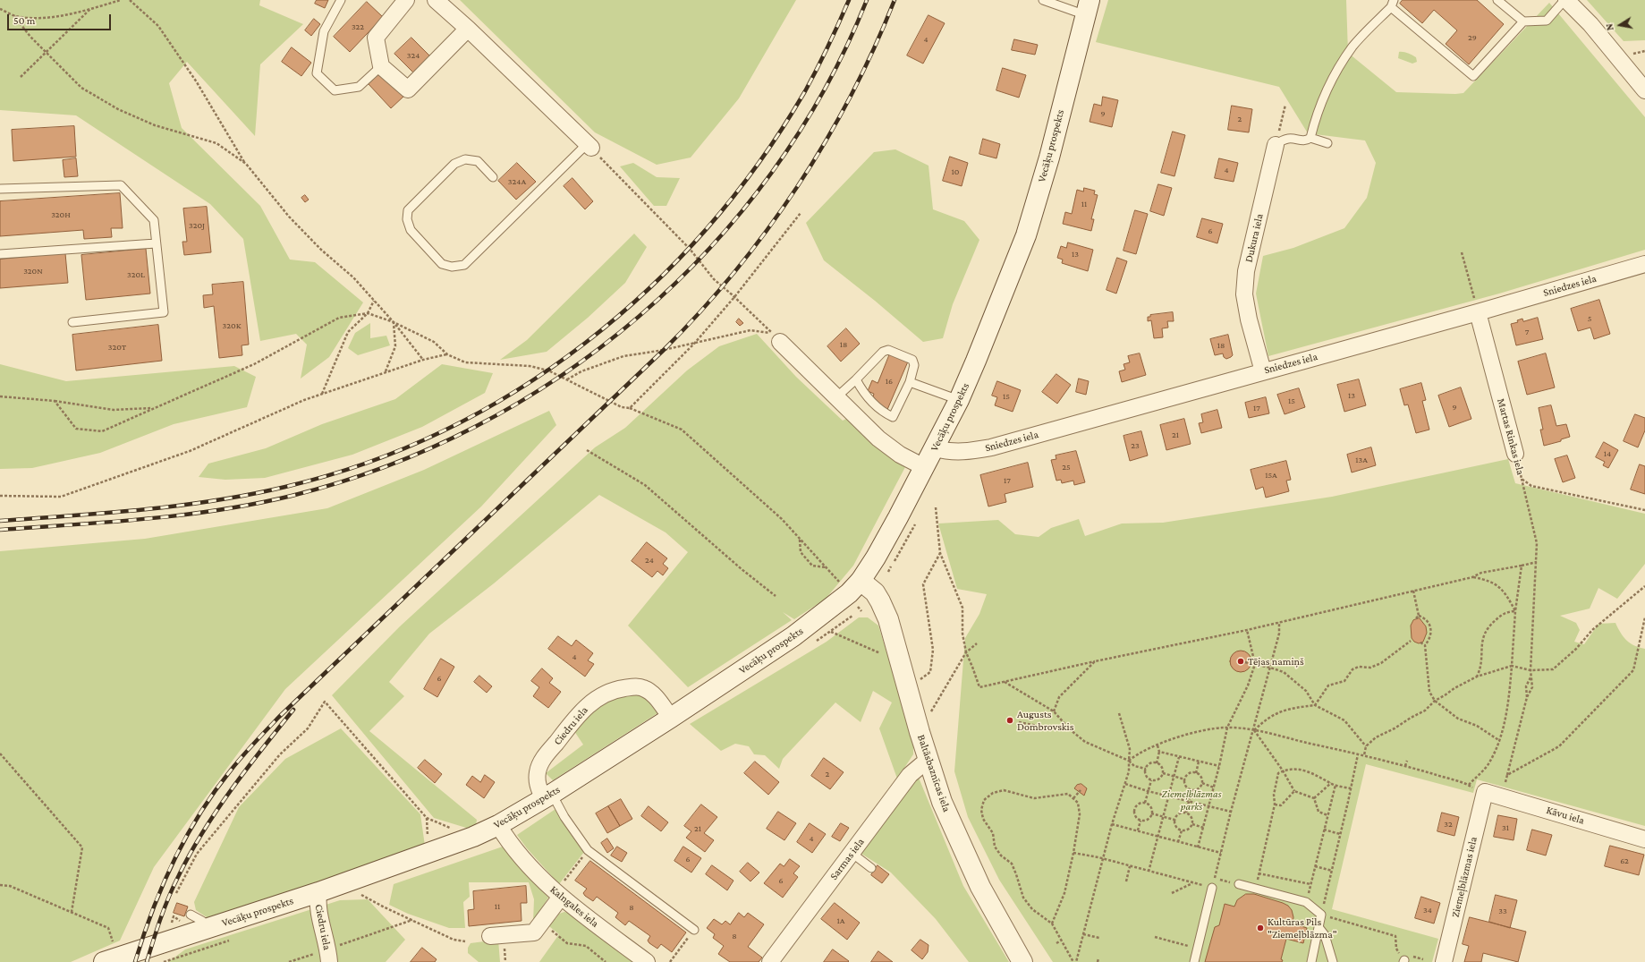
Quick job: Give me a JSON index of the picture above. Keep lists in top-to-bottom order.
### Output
{
  "streets": {
    "main road": ["Vecāķu prospekts", "Baltāsbaznīcas iela"],
    "street": [
      "Dukura iela",
      "Sniedzes iela",
      "Martas Rinkas iela",
      "Ciedru iela",
      "Kāvu iela",
      "Sarmas iela",
      "Ziemeļblāzmas iela",
      "Kalngales iela"
    ]
  },
  "crossings": [
    ["Vecāķu prospekts", "Sniedzes iela"],
    ["Vecāķu prospekts", "Ciedru iela"],
    ["Vecāķu prospekts", "Baltāsbaznīcas iela"],
    ["Vecāķu prospekts", "Kalngales iela"],
    ["Dukura iela", "Sniedzes iela"],
    ["Sniedzes iela", "Martas Rinkas iela"],
    ["Baltāsbaznīcas iela", "Sarmas iela"],
    ["Kāvu iela", "Ziemeļblāzmas iela"]
  ],
  "parks": ["Ziemeļblāzmas parks"],
  "places": ["Tējas namiņš", "Augusts Dombrovskis", "Kultūras Pils \"Ziemeļblāzma\""],
  "house_numbers": [
    "322",
    "29",
    "4",
    "324",
    "9",
    "2",
    "4",
    "10",
    "324A",
    "11",
    "320H",
    "320J",
    "6",
    "13",
    "320N",
    "320L",
    "5",
    "320K",
    "7",
    "18",
    "18",
    "320T",
    "16",
    "13",
    "15",
    "15",
    "9",
    "17",
    "21",
    "23",
    "14",
    "13A",
    "25",
    "15A",
    "17",
    "24",
    "4",
    "6",
    "2",
    "32",
    "31",
    "21",
    "4",
    "6",
    "62",
    "6",
    "11",
    "8",
    "34",
    "33",
    "1A",
    "8"
  ],
  "scale_bar": "50 m",
  "north": "left"
}
